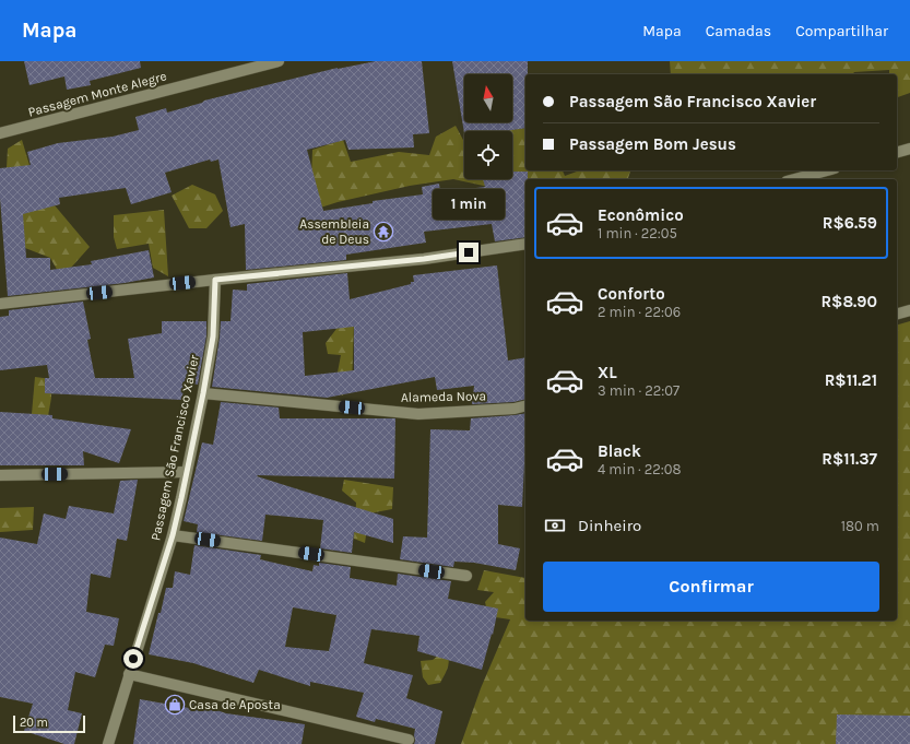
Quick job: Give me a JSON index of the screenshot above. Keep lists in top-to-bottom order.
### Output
{
  "streets": {
    "street": ["Passagem Monte Alegre", "Alameda Nova", "Passagem São Francisco Xavier"]
  },
  "crossings": [
    ["Alameda Nova", "Passagem São Francisco Xavier"]
  ],
  "places": {
    "temple": ["Assembleia de Deus"],
    "shop": ["Casa de Aposta"]
  },
  "scale_bar": "20 m",
  "north": "top",
  "page": {
    "header": "Mapa",
    "nav": ["Mapa", "Camadas", "Compartilhar"],
    "banner": ["Passagem São Francisco Xavier", "Passagem Bom Jesus"],
    "list": [
      {
        "name": "Econômico",
        "note": "1 min · 22:05",
        "value": "R$6.59"
      },
      {
        "name": "Conforto",
        "note": "2 min · 22:06",
        "value": "R$8.90"
      },
      {
        "name": "XL",
        "note": "3 min · 22:07",
        "value": "R$11.21"
      },
      {
        "name": "Black",
        "note": "4 min · 22:08",
        "value": "R$11.37"
      }
    ],
    "bubble": "1 min",
    "pay": ["Dinheiro", "180 m"],
    "buttons": "Confirmar",
    "scale": "20 m"
  }
}
